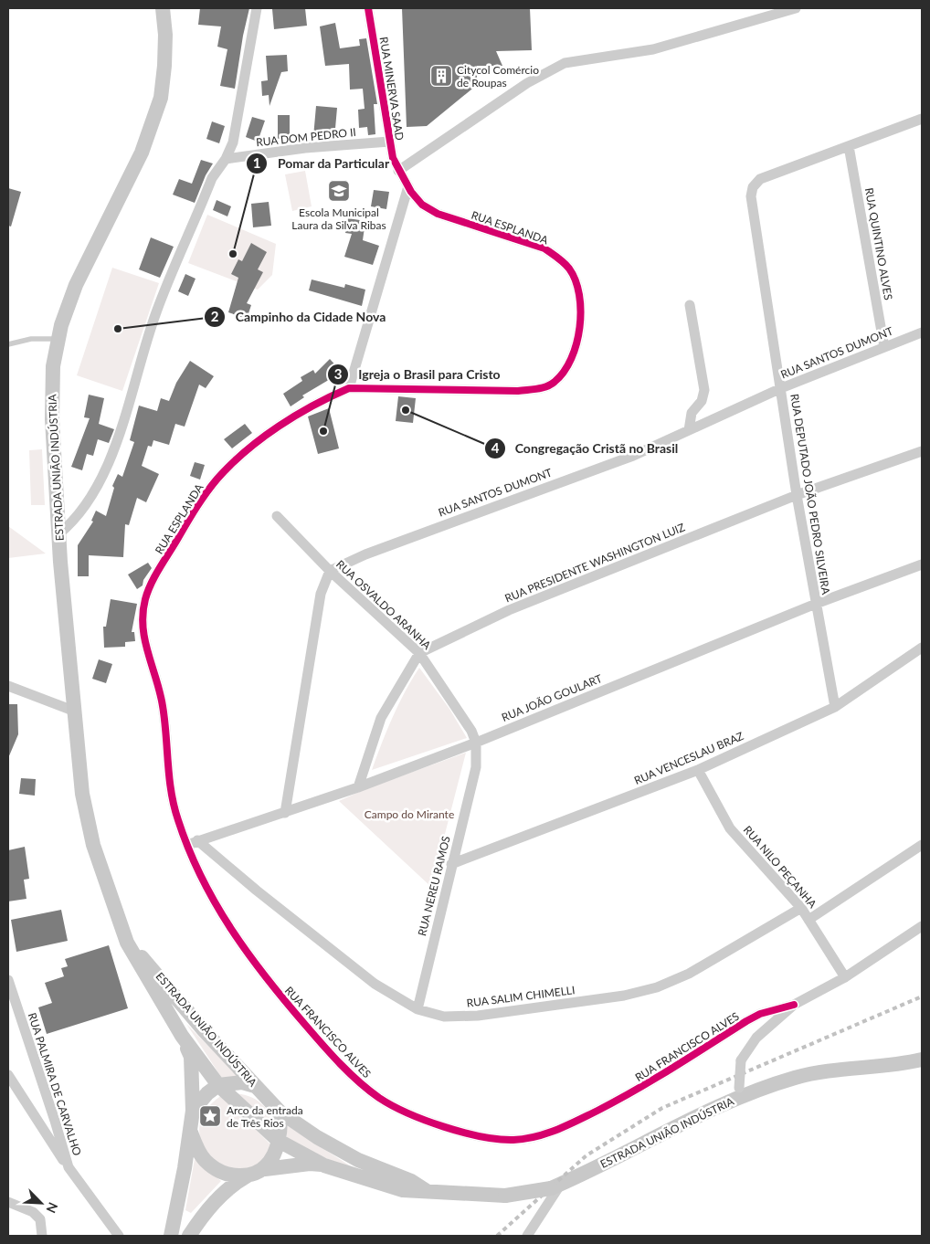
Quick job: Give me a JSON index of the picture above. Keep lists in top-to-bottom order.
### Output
{
  "streets": {
    "main road": ["ESTRADA UNIÃO INDÚSTRIA"],
    "street": [
      "RUA MINERVA SAAD",
      "RUA DOM PEDRO II",
      "RUA ESPLANDA",
      "RUA QUINTINO ALVES",
      "RUA SANTOS DUMONT",
      "RUA DEPUTADO JOÃO PEDRO SILVEIRA",
      "RUA PRESIDENTE WASHINGTON LUIZ",
      "RUA OSVALDO ARANHA",
      "RUA JOÃO GOULART",
      "RUA VENCESLAU BRAZ",
      "RUA NILO PEÇANHA",
      "RUA NEREU RAMOS",
      "RUA SALIM CHIMELLI",
      "RUA FRANCISCO ALVES",
      "RUA PALMIRA DE CARVALHO"
    ]
  },
  "crossings": [
    ["RUA MINERVA SAAD", "RUA DOM PEDRO II"],
    ["RUA MINERVA SAAD", "RUA ESPLANDA"],
    ["RUA ESPLANDA", "RUA JOÃO GOULART"],
    ["RUA ESPLANDA", "RUA SALIM CHIMELLI"],
    ["RUA ESPLANDA", "RUA FRANCISCO ALVES"],
    ["RUA QUINTINO ALVES", "RUA SANTOS DUMONT"],
    ["RUA QUINTINO ALVES", "RUA DEPUTADO JOÃO PEDRO SILVEIRA"],
    ["RUA SANTOS DUMONT", "RUA DEPUTADO JOÃO PEDRO SILVEIRA"],
    ["RUA SANTOS DUMONT", "RUA OSVALDO ARANHA"],
    ["RUA DEPUTADO JOÃO PEDRO SILVEIRA", "RUA PRESIDENTE WASHINGTON LUIZ"],
    ["RUA DEPUTADO JOÃO PEDRO SILVEIRA", "RUA JOÃO GOULART"],
    ["RUA DEPUTADO JOÃO PEDRO SILVEIRA", "RUA VENCESLAU BRAZ"],
    ["RUA PRESIDENTE WASHINGTON LUIZ", "RUA OSVALDO ARANHA"],
    ["RUA OSVALDO ARANHA", "RUA JOÃO GOULART"],
    ["RUA OSVALDO ARANHA", "RUA NEREU RAMOS"],
    ["RUA JOÃO GOULART", "RUA NEREU RAMOS"],
    ["RUA JOÃO GOULART", "RUA SALIM CHIMELLI"],
    ["RUA JOÃO GOULART", "RUA FRANCISCO ALVES"],
    ["RUA VENCESLAU BRAZ", "RUA NILO PEÇANHA"],
    ["RUA VENCESLAU BRAZ", "RUA NEREU RAMOS"],
    ["RUA NILO PEÇANHA", "RUA SALIM CHIMELLI"],
    ["RUA NEREU RAMOS", "RUA SALIM CHIMELLI"],
    ["RUA SALIM CHIMELLI", "RUA FRANCISCO ALVES"]
  ],
  "parks": ["Campo do Mirante"],
  "places": {
    "building": ["Citycol Comércio de Roupas"],
    "school or university": ["Escola Municipal Laura da Silva Ribas"],
    "other": [
      "Pomar da Particular",
      "Campinho da Cidade Nova",
      "Congregação Cristã no Brasil",
      "Igreja o Brasil para Cristo"
    ],
    "place": ["Arco da entrada de Três Rios"]
  },
  "north": "bottom right"
}
